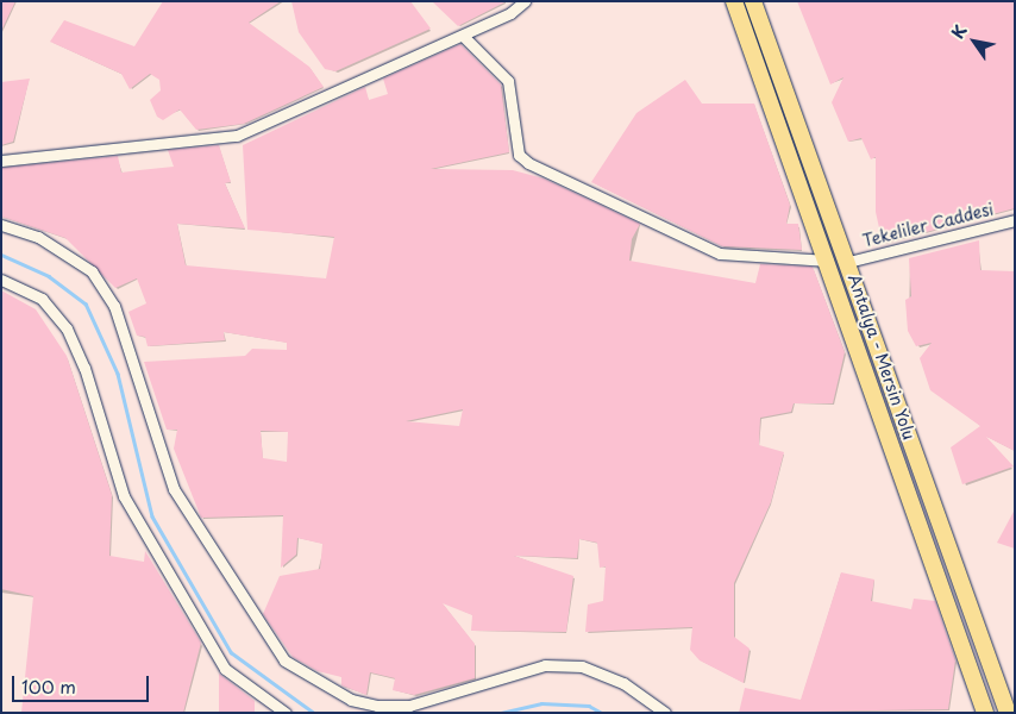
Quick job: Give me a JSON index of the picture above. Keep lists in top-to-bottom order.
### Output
{
  "streets": {
    "highway": ["Antalya - Mersin Yolu"],
    "street": ["Tekeliler Caddesi"]
  },
  "crossings": [
    ["Tekeliler Caddesi", "Antalya - Mersin Yolu"]
  ],
  "scale_bar": "100 m",
  "north": "top left"
}
